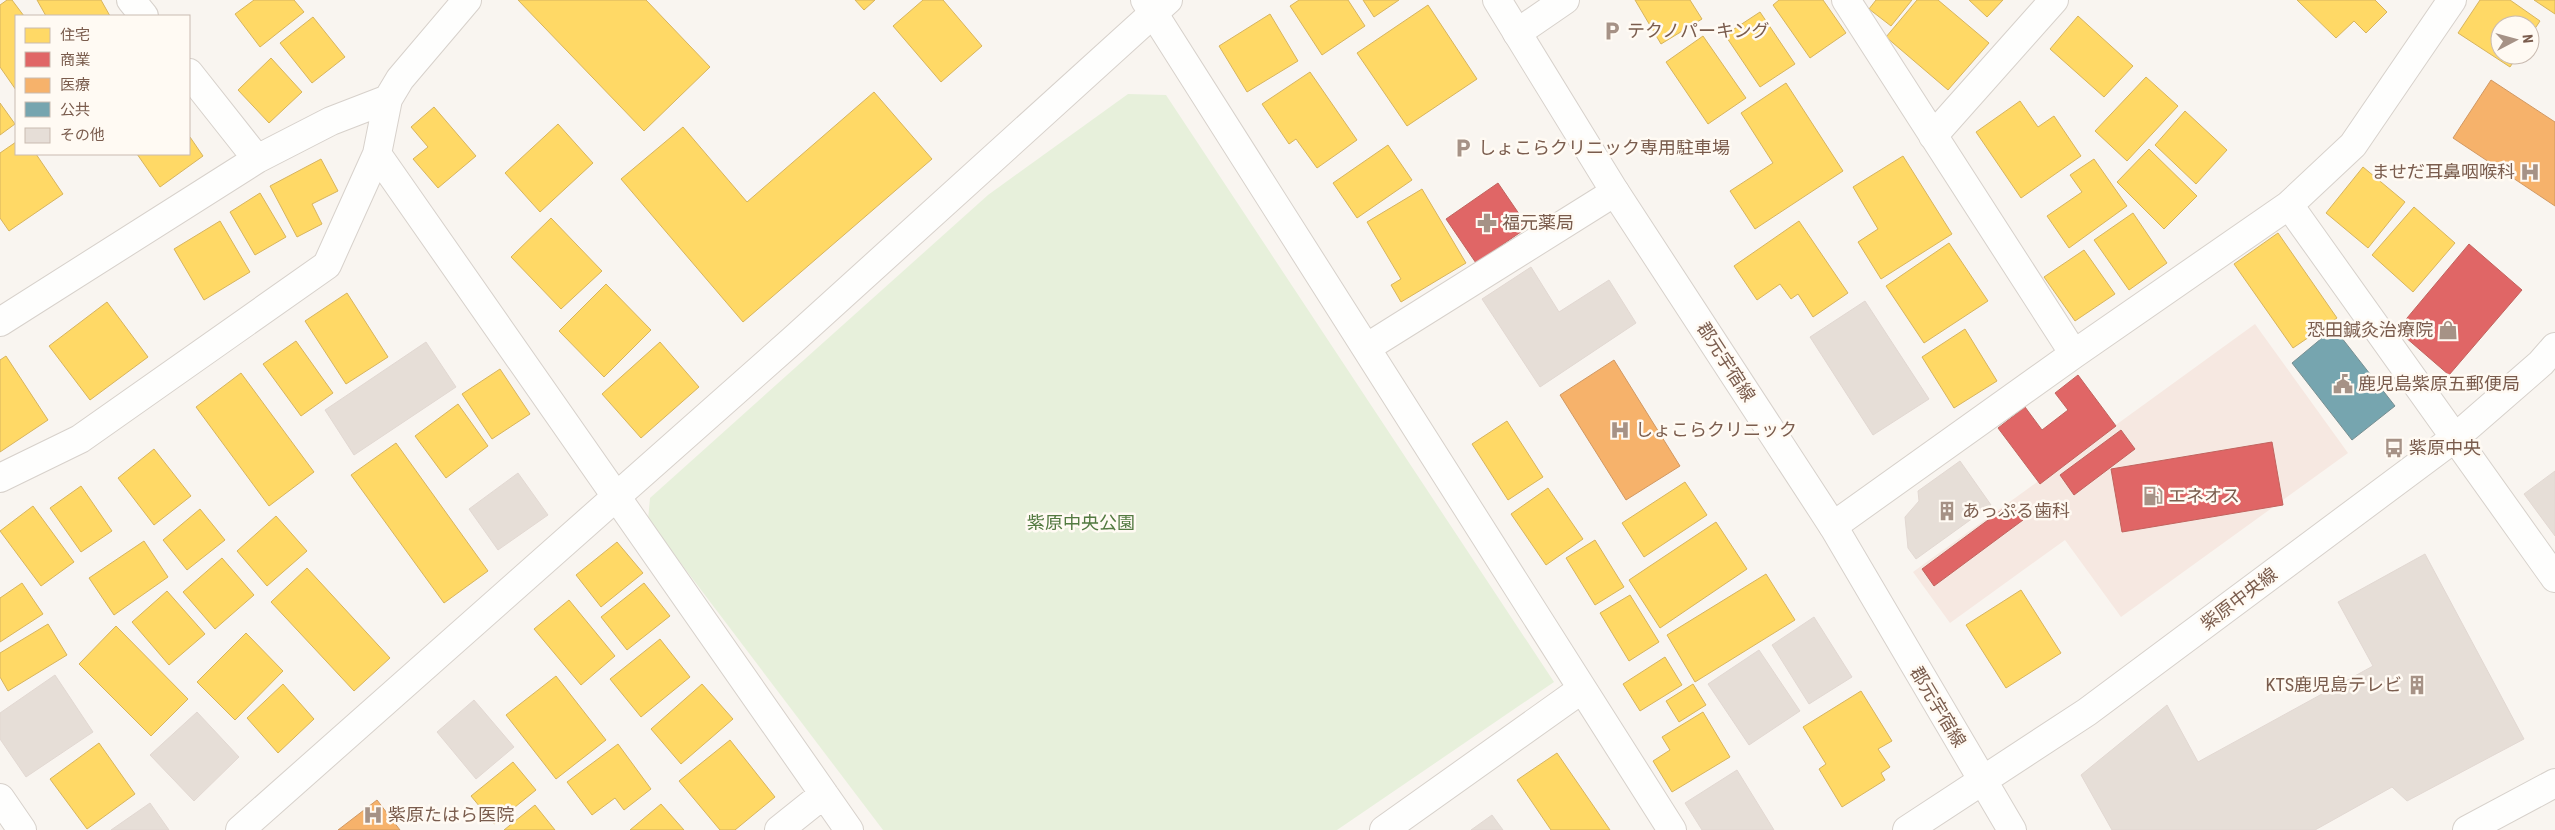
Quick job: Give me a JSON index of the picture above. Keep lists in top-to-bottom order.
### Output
{
  "streets": {
    "street": ["郡元宇宿線", "紫原中央線"]
  },
  "crossings": [
    ["郡元宇宿線", "紫原中央線"]
  ],
  "parks": ["紫原中央公園"],
  "places": {
    "parking": ["テクノパーキング", "しょこらクリニック専用駐車場"],
    "hospital": ["ませだ耳鼻咽喉科", "しょこらクリニック", "紫原たはら医院"],
    "pharmacy": ["福元薬局"],
    "shop": ["恐田鍼灸治療院"],
    "public building": ["鹿児島紫原五郵便局"],
    "bus stop": ["紫原中央"],
    "fuel station": ["エネオス"],
    "building": ["あっぷる歯科", "KTS鹿児島テレビ"]
  },
  "legend": [
    "住宅",
    "商業",
    "医療",
    "公共",
    "その他"
  ],
  "north": "right"
}
